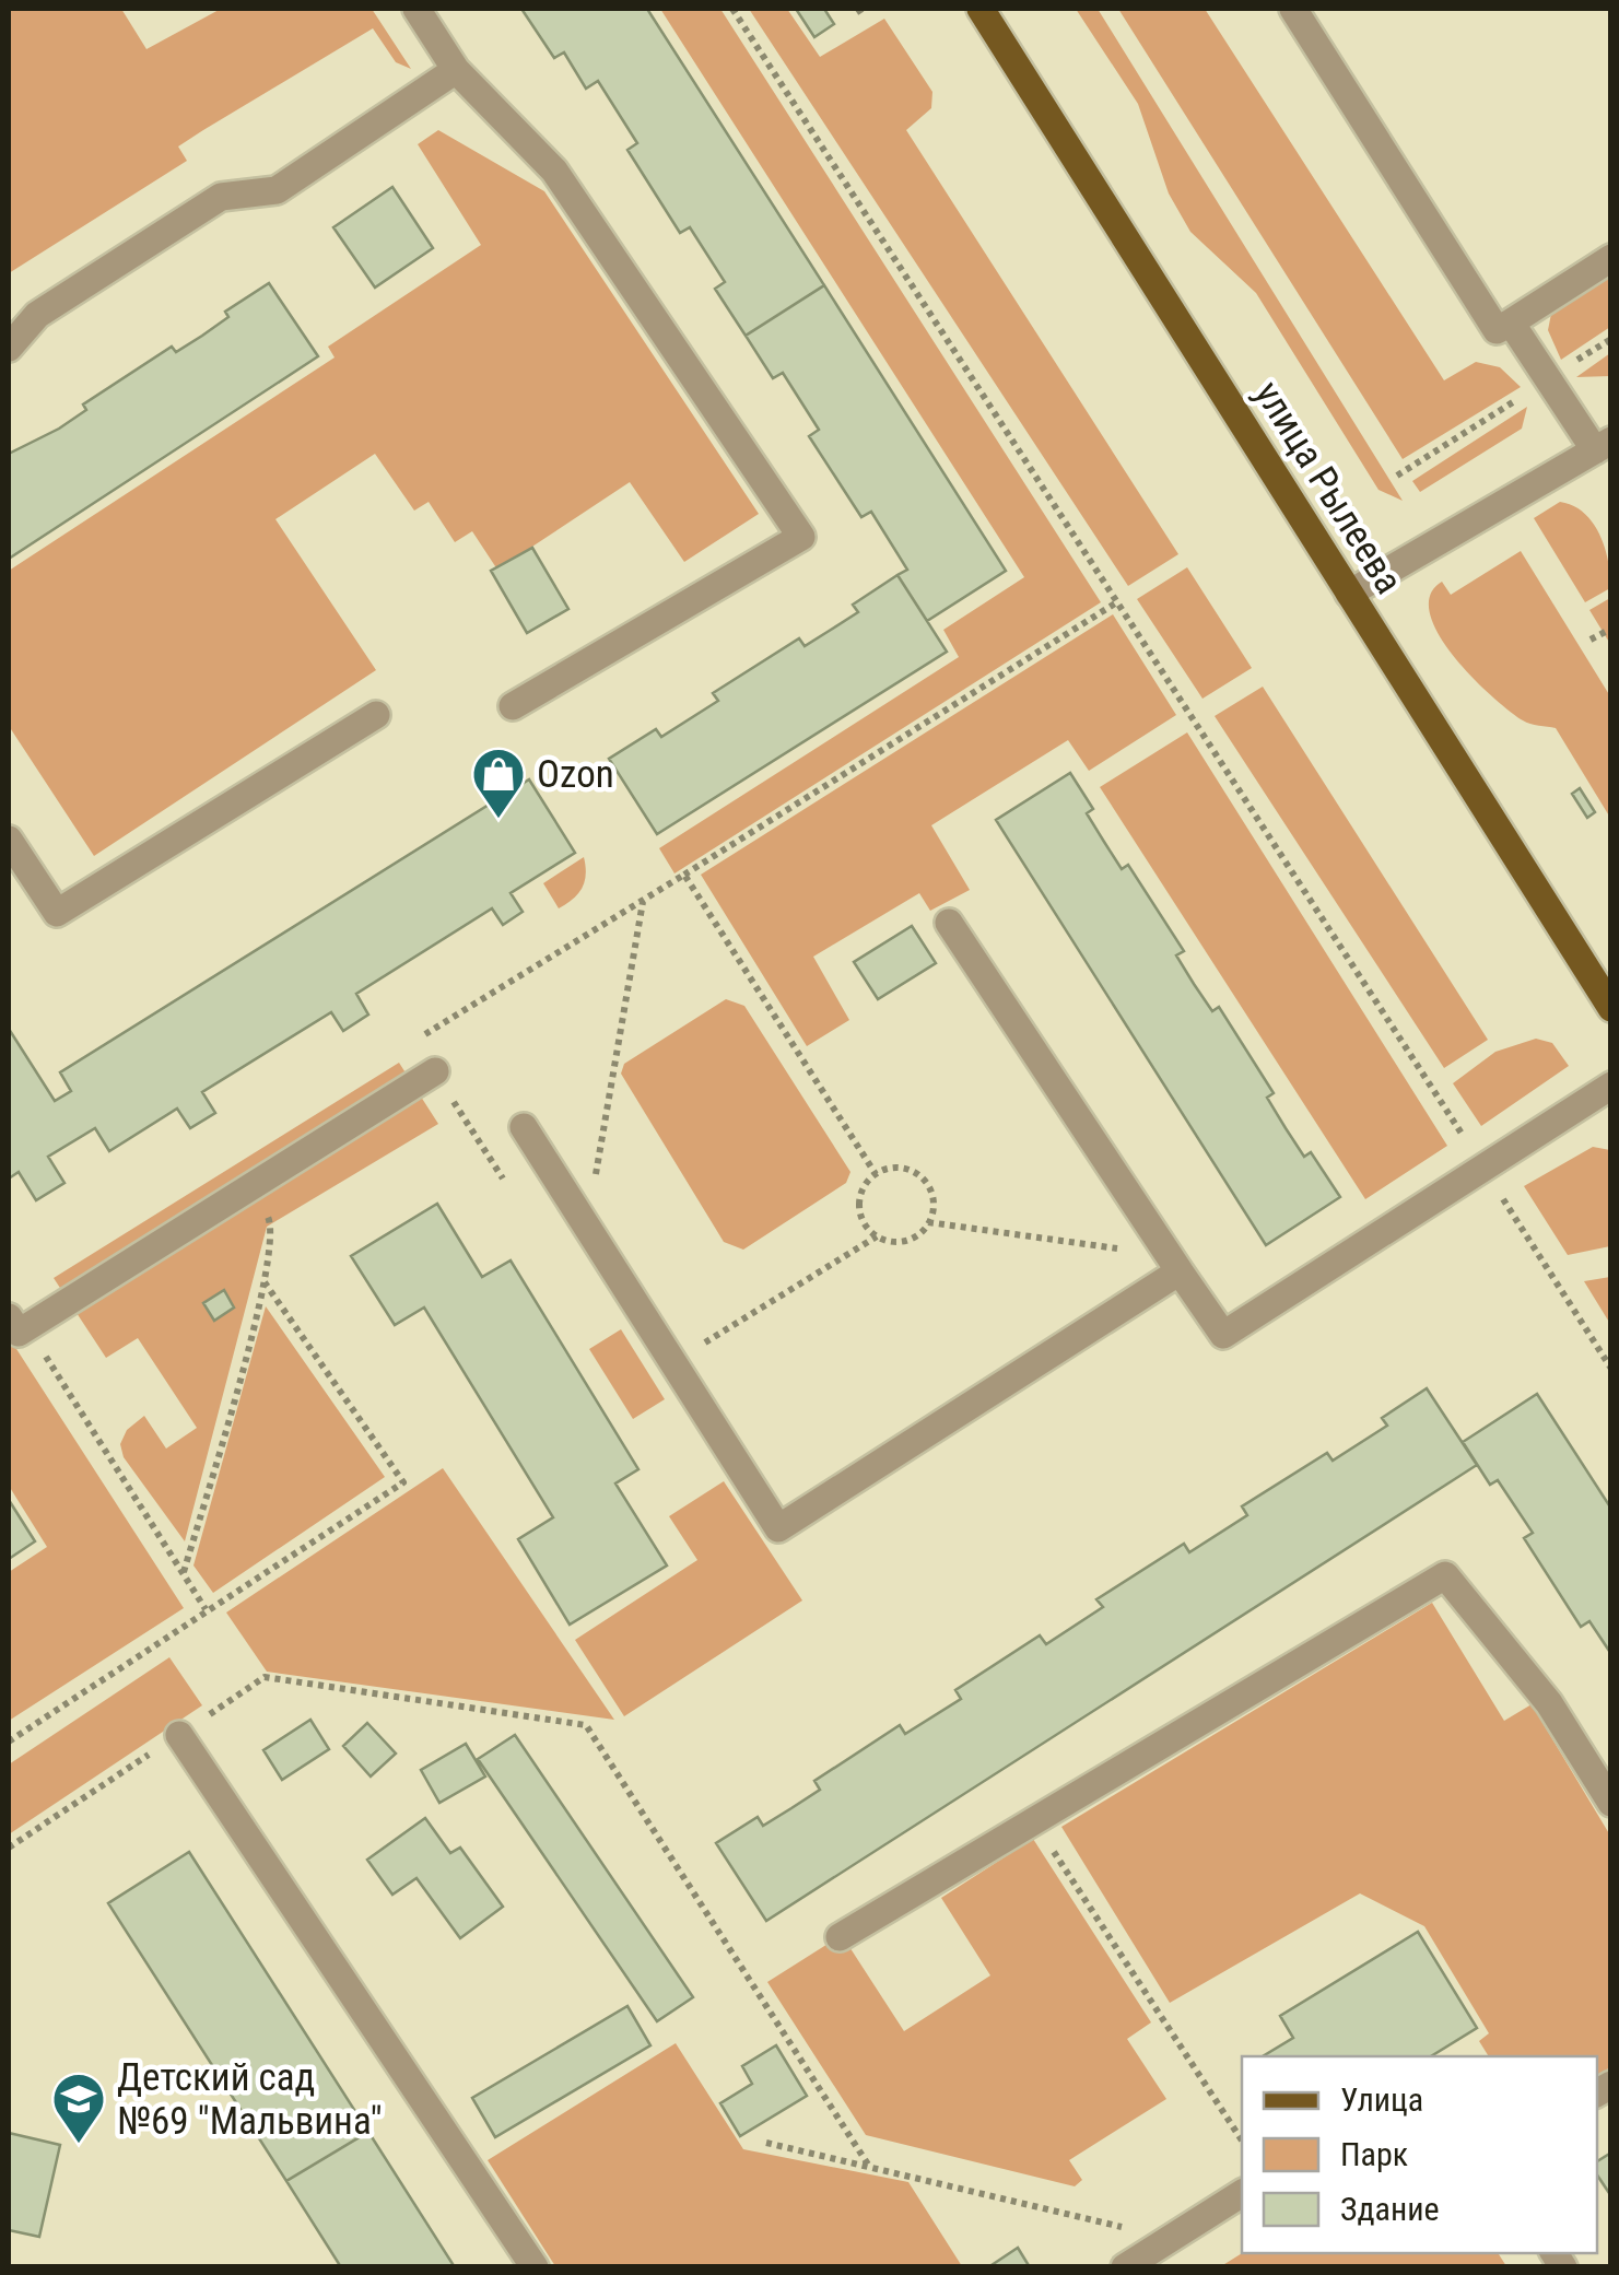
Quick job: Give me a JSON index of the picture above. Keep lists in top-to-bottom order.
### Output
{
  "streets": {
    "main road": ["улица Рылеева"]
  },
  "places": {
    "shop": ["Ozon"],
    "school or university": ["Детский сад №69 \"Мальвина\""]
  },
  "legend": ["Улица", "Парк", "Здание"]
}
